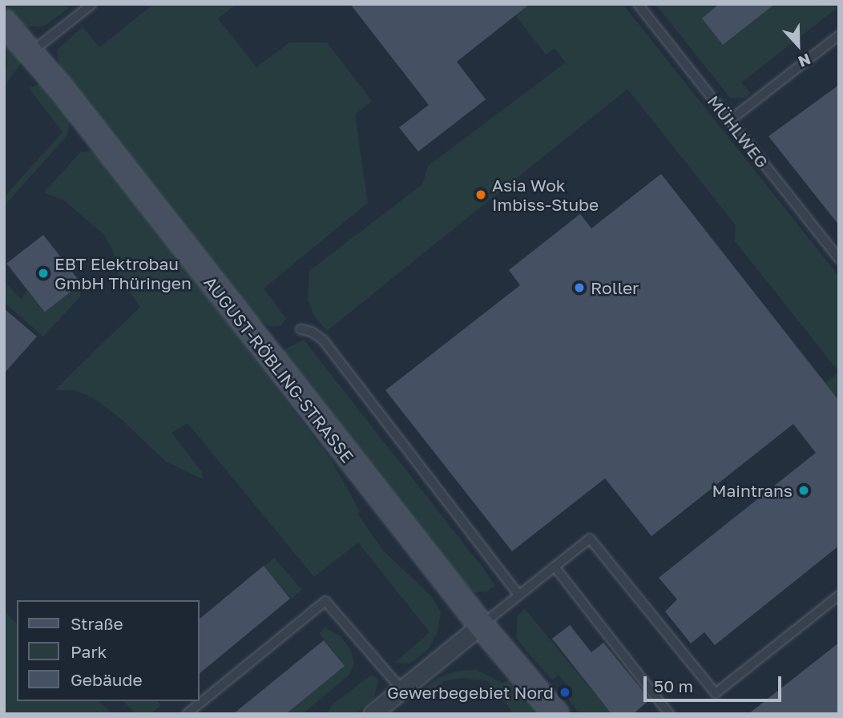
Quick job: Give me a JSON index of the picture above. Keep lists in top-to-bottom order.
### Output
{
  "streets": {
    "street": ["AUGUST-RÖBLING-STRASSE"],
    "lane": ["MÜHLWEG"]
  },
  "places": [
    "Asia Wok Imbiss-Stube",
    "EBT Elektrobau GmbH Thüringen",
    "Roller",
    "Maintrans",
    "Gewerbegebiet Nord"
  ],
  "legend": ["Straße", "Park", "Gebäude"],
  "scale_bar": "50 m",
  "north": "bottom"
}
